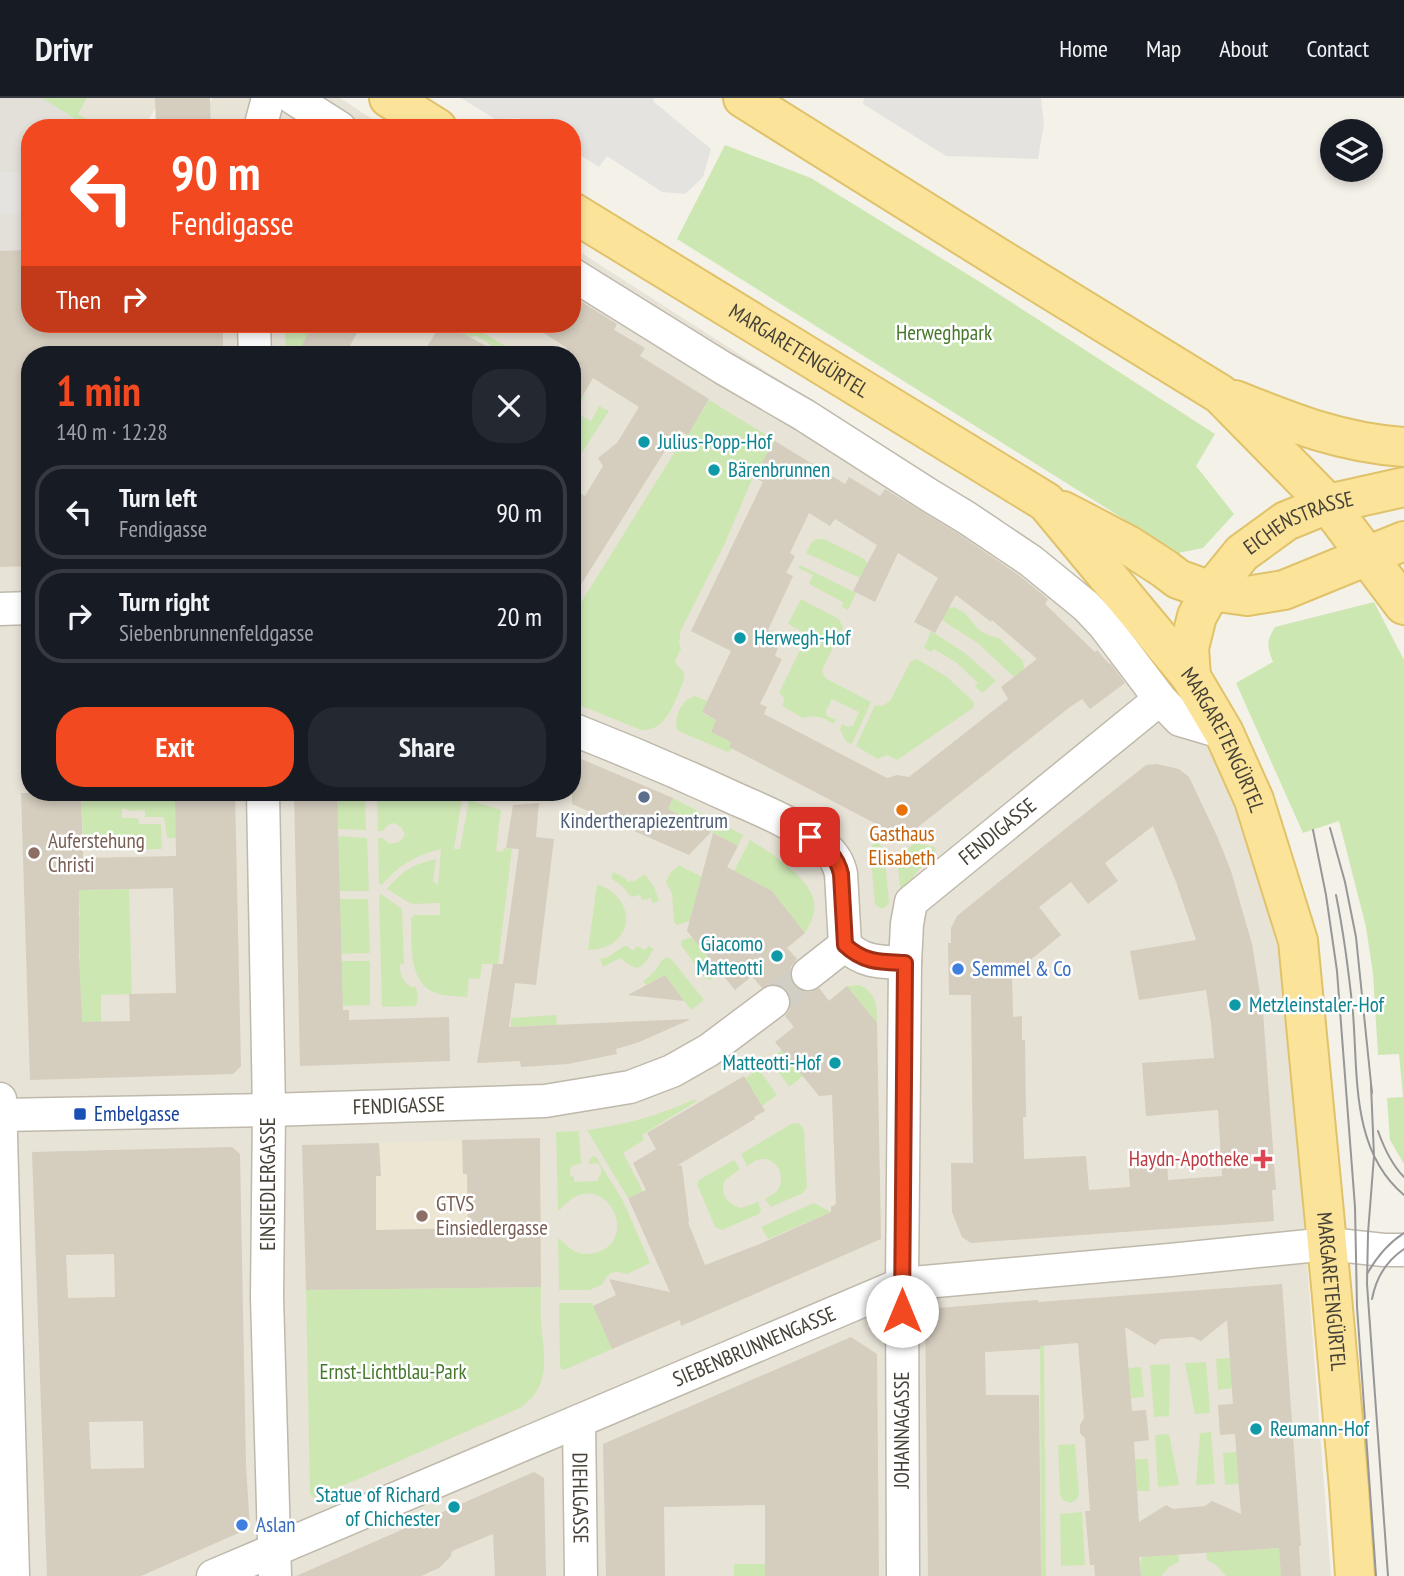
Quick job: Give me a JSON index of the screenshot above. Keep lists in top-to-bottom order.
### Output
{
  "streets": {
    "main road": ["MARGARETENGÜRTEL", "EICHENSTRASSE"],
    "street": [
      "FENDIGASSE",
      "EINSIEDLERGASSE",
      "SIEBENBRUNNENGASSE",
      "JOHANNAGASSE",
      "DIEHLGASSE"
    ]
  },
  "crossings": [
    ["MARGARETENGÜRTEL", "EICHENSTRASSE"],
    ["MARGARETENGÜRTEL", "FENDIGASSE"],
    ["MARGARETENGÜRTEL", "SIEBENBRUNNENGASSE"],
    ["FENDIGASSE", "EINSIEDLERGASSE"],
    ["FENDIGASSE", "SIEBENBRUNNENGASSE"],
    ["FENDIGASSE", "JOHANNAGASSE"],
    ["EINSIEDLERGASSE", "SIEBENBRUNNENGASSE"],
    ["SIEBENBRUNNENGASSE", "JOHANNAGASSE"],
    ["SIEBENBRUNNENGASSE", "DIEHLGASSE"]
  ],
  "parks": ["Herweghpark", "Ernst-Lichtblau-Park"],
  "places": {
    "other": [
      "Julius-Popp-Hof",
      "Bärenbrunnen",
      "Herwegh-Hof",
      "Kindertherapiezentrum",
      "Gasthaus Elisabeth",
      "Auferstehung Christi",
      "Giacomo Matteotti",
      "Semmel & Co",
      "Metzleinstaler-Hof",
      "Matteotti-Hof",
      "GTVS Einsiedlergasse",
      "Reumann-Hof",
      "Statue of Richard of Chichester",
      "Aslan"
    ],
    "transit": ["Embelgasse"],
    "health": ["Haydn-Apotheke"]
  },
  "page": {
    "header": "Drivr",
    "nav": [
      "Home",
      "Map",
      "About",
      "Contact"
    ],
    "turn": ["90 m", "Fendigasse"],
    "then": "Then",
    "heading": ["1 min", "140 m · 12:28"],
    "list": [
      {
        "name": "Turn left",
        "note": "Fendigasse",
        "value": "90 m"
      },
      {
        "name": "Turn right",
        "note": "Siebenbrunnenfeldgasse",
        "value": "20 m"
      }
    ],
    "buttons": ["Exit", "Share"]
  }
}
